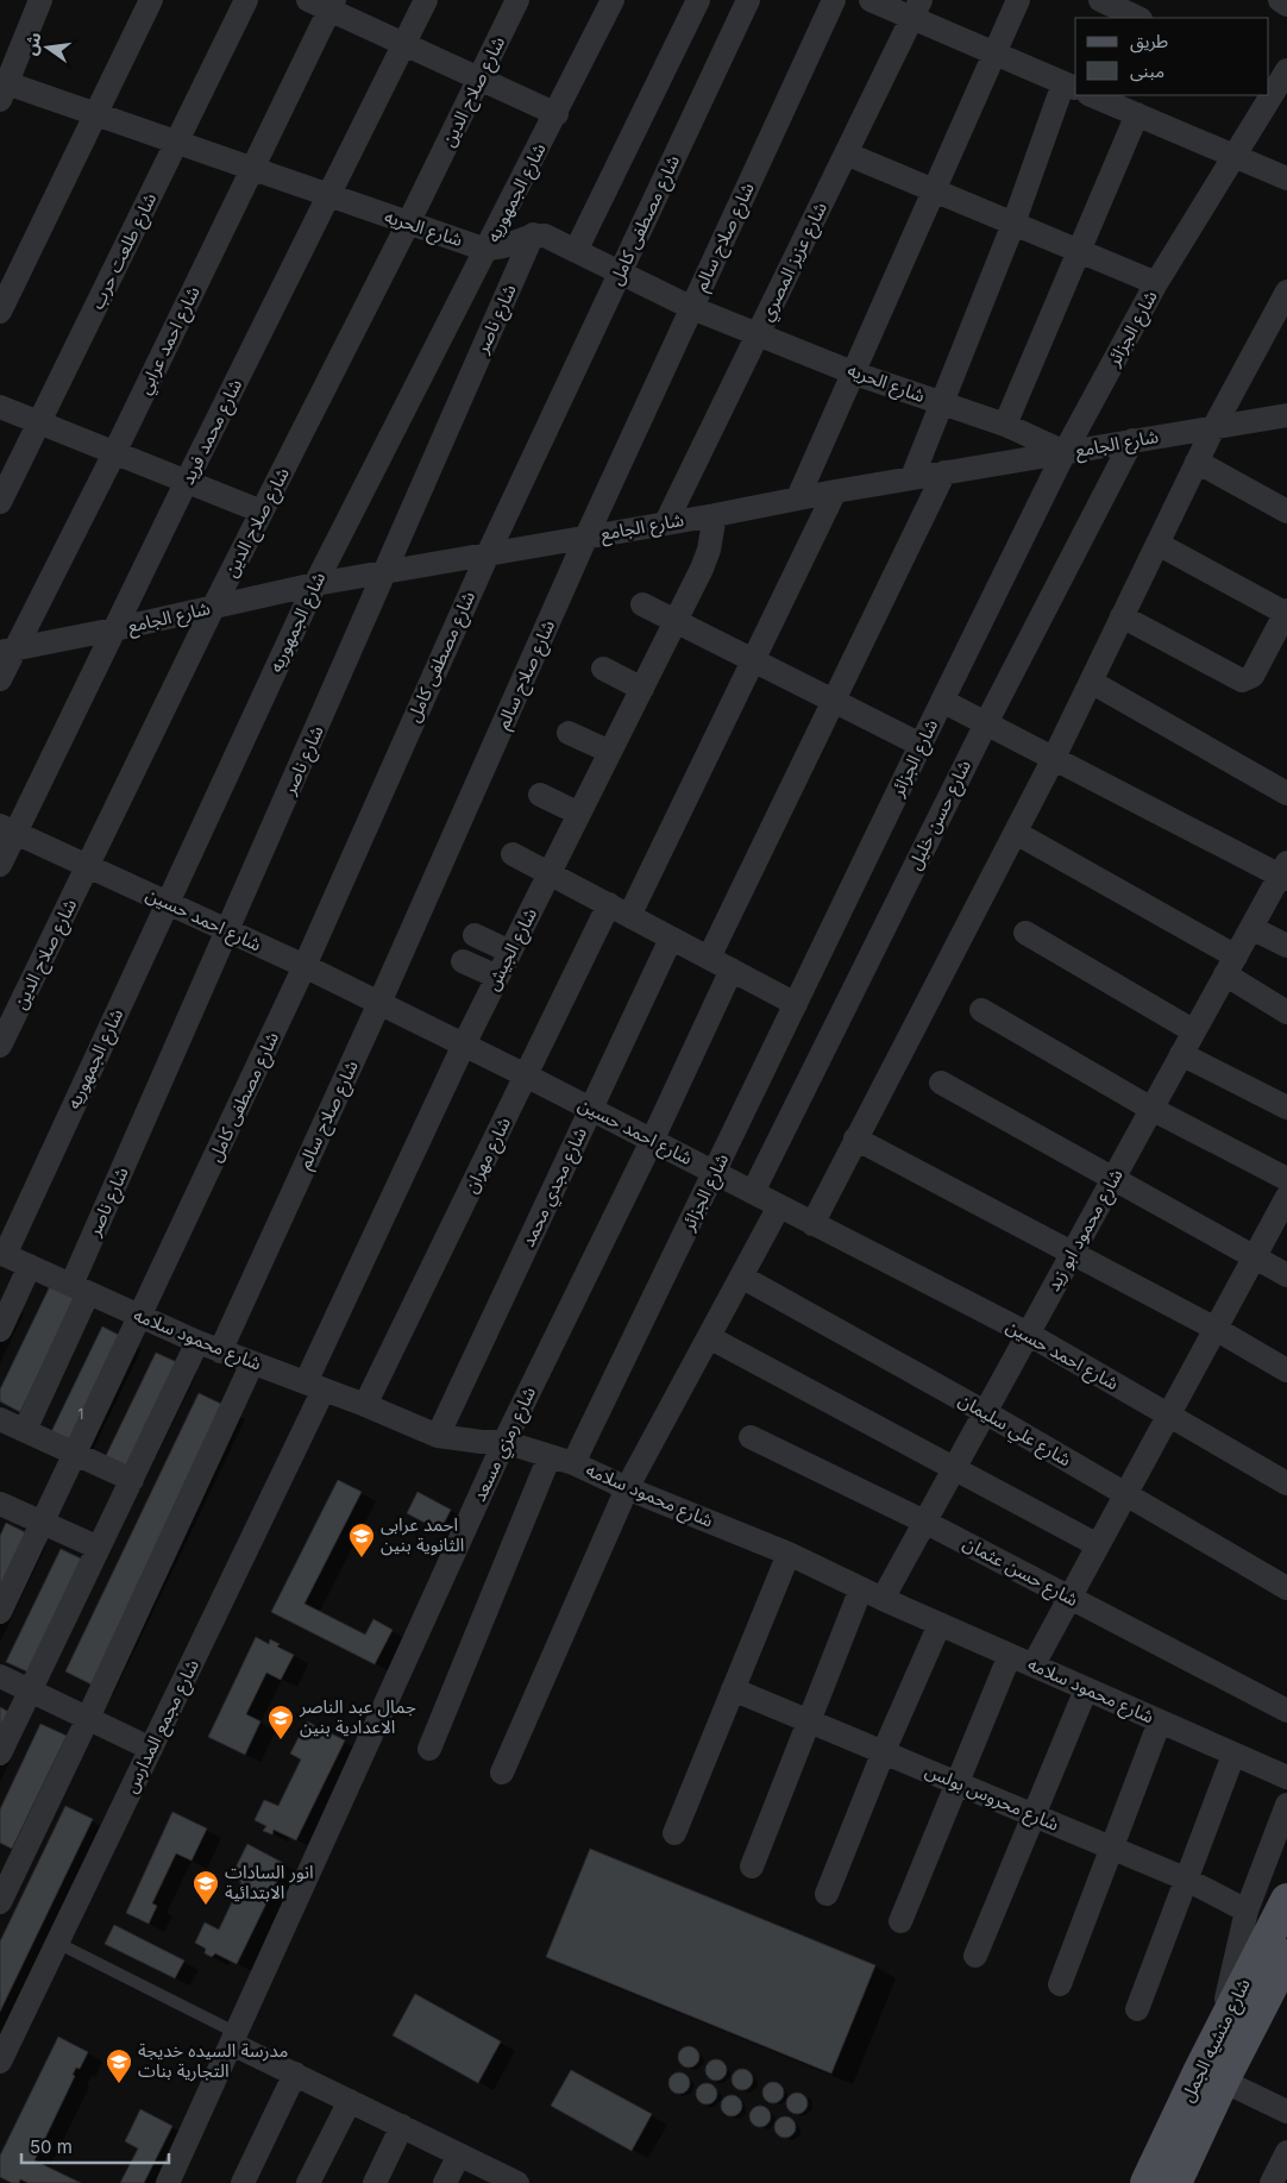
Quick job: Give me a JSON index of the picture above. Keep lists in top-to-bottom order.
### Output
{
  "streets": {
    "main road": ["شارع منشيه الجمل"],
    "street": [
      "شارع صلاح الدين",
      "شارع الجمهوريه",
      "شارع مصطفى كامل",
      "شارع الحريه",
      "شارع صلاح سالم",
      "شارع طلعت حرب",
      "شارع عزيز المصري",
      "شارع ناصر",
      "شارع الجزائر",
      "شارع احمد عرابي",
      "شارع محمد فريد",
      "شارع الجامع",
      "شارع حسن خليل",
      "شارع احمد حسين",
      "شارع الجيش",
      "شارع مهران",
      "شارع مجدي محمد",
      "شارع محمود ابو زيد",
      "شارع محمود سلامه",
      "شارع علي سليمان",
      "شارع رمزي مسعد",
      "شارع حسن عثمان",
      "شارع مجمع المدارس",
      "شارع محروس بولس"
    ]
  },
  "crossings": [
    ["شارع صلاح الدين", "شارع الحريه"],
    ["شارع صلاح الدين", "شارع الجامع"],
    ["شارع صلاح الدين", "شارع احمد حسين"],
    ["شارع الجمهوريه", "شارع الحريه"],
    ["شارع الجمهوريه", "شارع الجامع"],
    ["شارع الجمهوريه", "شارع احمد حسين"],
    ["شارع الجمهوريه", "شارع محمود سلامه"],
    ["شارع مصطفى كامل", "شارع الحريه"],
    ["شارع مصطفى كامل", "شارع الجامع"],
    ["شارع مصطفى كامل", "شارع احمد حسين"],
    ["شارع مصطفى كامل", "شارع محمود سلامه"],
    ["شارع الحريه", "شارع صلاح سالم"],
    ["شارع الحريه", "شارع طلعت حرب"],
    ["شارع الحريه", "شارع عزيز المصري"],
    ["شارع الحريه", "شارع ناصر"],
    ["شارع الحريه", "شارع الجزائر"],
    ["شارع الحريه", "شارع احمد عرابي"],
    ["شارع الحريه", "شارع محمد فريد"],
    ["شارع الحريه", "شارع الجامع"],
    ["شارع صلاح سالم", "شارع الجامع"],
    ["شارع صلاح سالم", "شارع احمد حسين"],
    ["شارع صلاح سالم", "شارع محمود سلامه"],
    ["شارع عزيز المصري", "شارع الجامع"],
    ["شارع ناصر", "شارع الجامع"],
    ["شارع ناصر", "شارع احمد حسين"],
    ["شارع ناصر", "شارع محمود سلامه"],
    ["شارع الجزائر", "شارع الجامع"],
    ["شارع الجزائر", "شارع احمد حسين"],
    ["شارع الجزائر", "شارع محمود سلامه"],
    ["شارع احمد عرابي", "شارع الجامع"],
    ["شارع محمد فريد", "شارع الجامع"],
    ["شارع محمد فريد", "شارع احمد حسين"],
    ["شارع الجامع", "شارع حسن خليل"],
    ["شارع الجامع", "شارع الجيش"],
    ["شارع حسن خليل", "شارع احمد حسين"],
    ["شارع احمد حسين", "شارع الجيش"],
    ["شارع احمد حسين", "شارع مهران"],
    ["شارع احمد حسين", "شارع مجدي محمد"],
    ["شارع احمد حسين", "شارع محمود ابو زيد"],
    ["شارع احمد حسين", "شارع رمزي مسعد"],
    ["شارع الجيش", "شارع محمود سلامه"],
    ["شارع الجيش", "شارع مجمع المدارس"],
    ["شارع مهران", "شارع محمود سلامه"],
    ["شارع مجدي محمد", "شارع محمود سلامه"],
    ["شارع محمود ابو زيد", "شارع محمود سلامه"],
    ["شارع محمود ابو زيد", "شارع علي سليمان"],
    ["شارع محمود ابو زيد", "شارع حسن عثمان"],
    ["شارع محمود ابو زيد", "شارع محروس بولس"],
    ["شارع محمود سلامه", "شارع رمزي مسعد"],
    ["شارع محمود سلامه", "شارع مجمع المدارس"]
  ],
  "places": {
    "school or university": [
      "احمد عرابى الثانوية بنين",
      "جمال عبد الناصر الاعدادية بنين",
      "انور السادات الابتدائية",
      "مدرسة السيده خديجة التجارية بنات"
    ]
  },
  "house_numbers": ["1"],
  "legend": ["طريق", "مبنى"],
  "scale_bar": "50 m",
  "north": "left"
}
